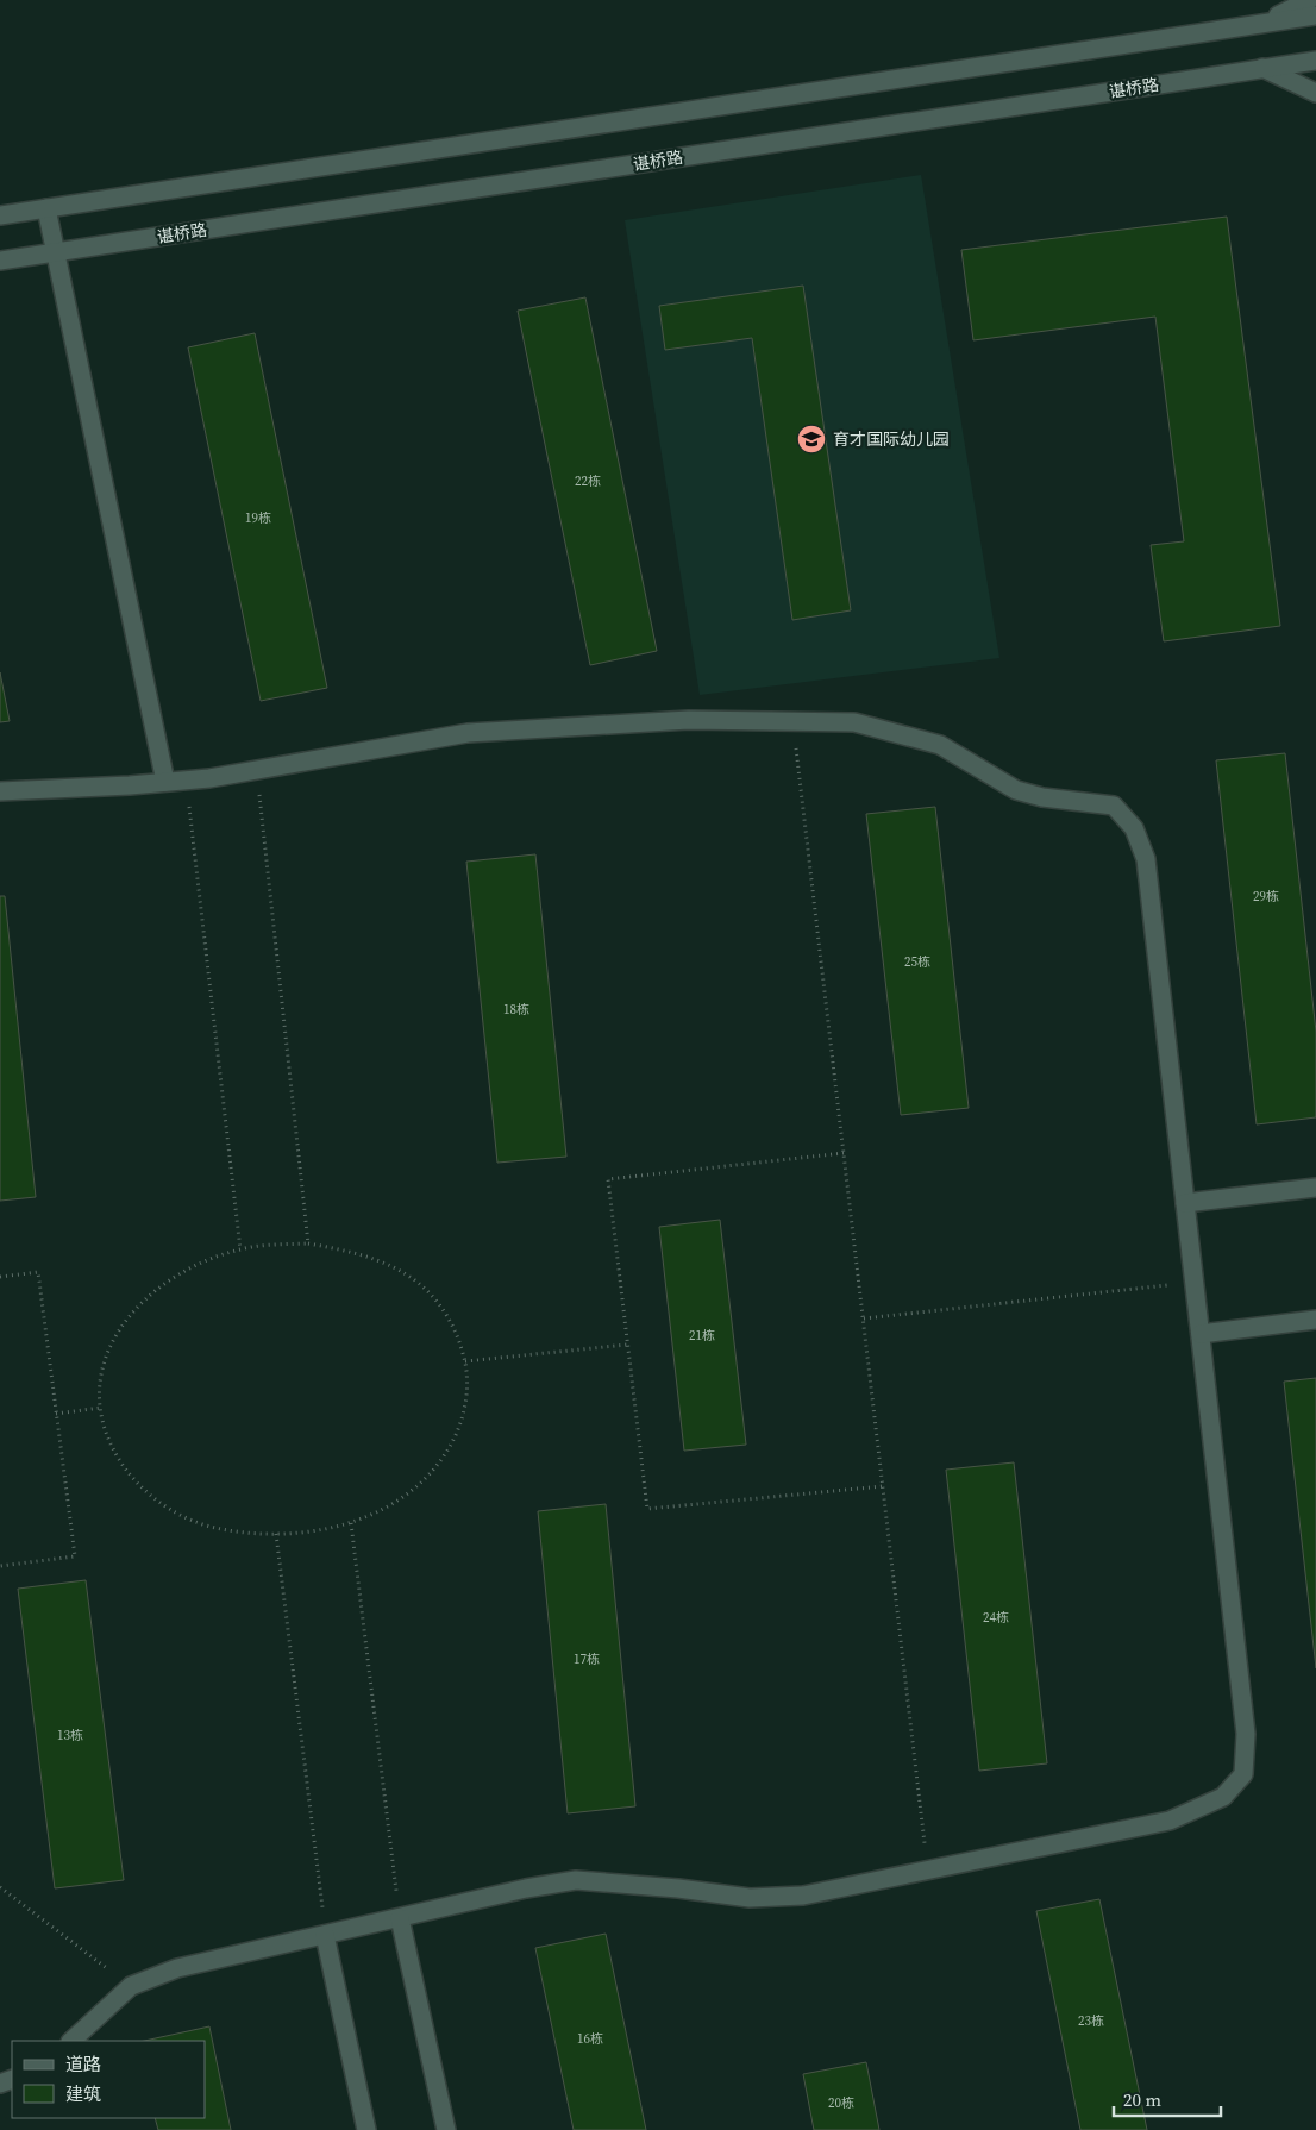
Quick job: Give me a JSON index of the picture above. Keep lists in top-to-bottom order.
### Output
{
  "streets": {
    "street": ["谌桥路"]
  },
  "places": {
    "school or university": ["育才国际幼儿园"]
  },
  "house_numbers": [
    "22栋",
    "19栋",
    "29栋",
    "25栋",
    "18栋",
    "21栋",
    "24栋",
    "17栋",
    "13栋",
    "23栋",
    "16栋",
    "20栋"
  ],
  "legend": ["道路", "建筑"],
  "scale_bar": "20 m"
}
